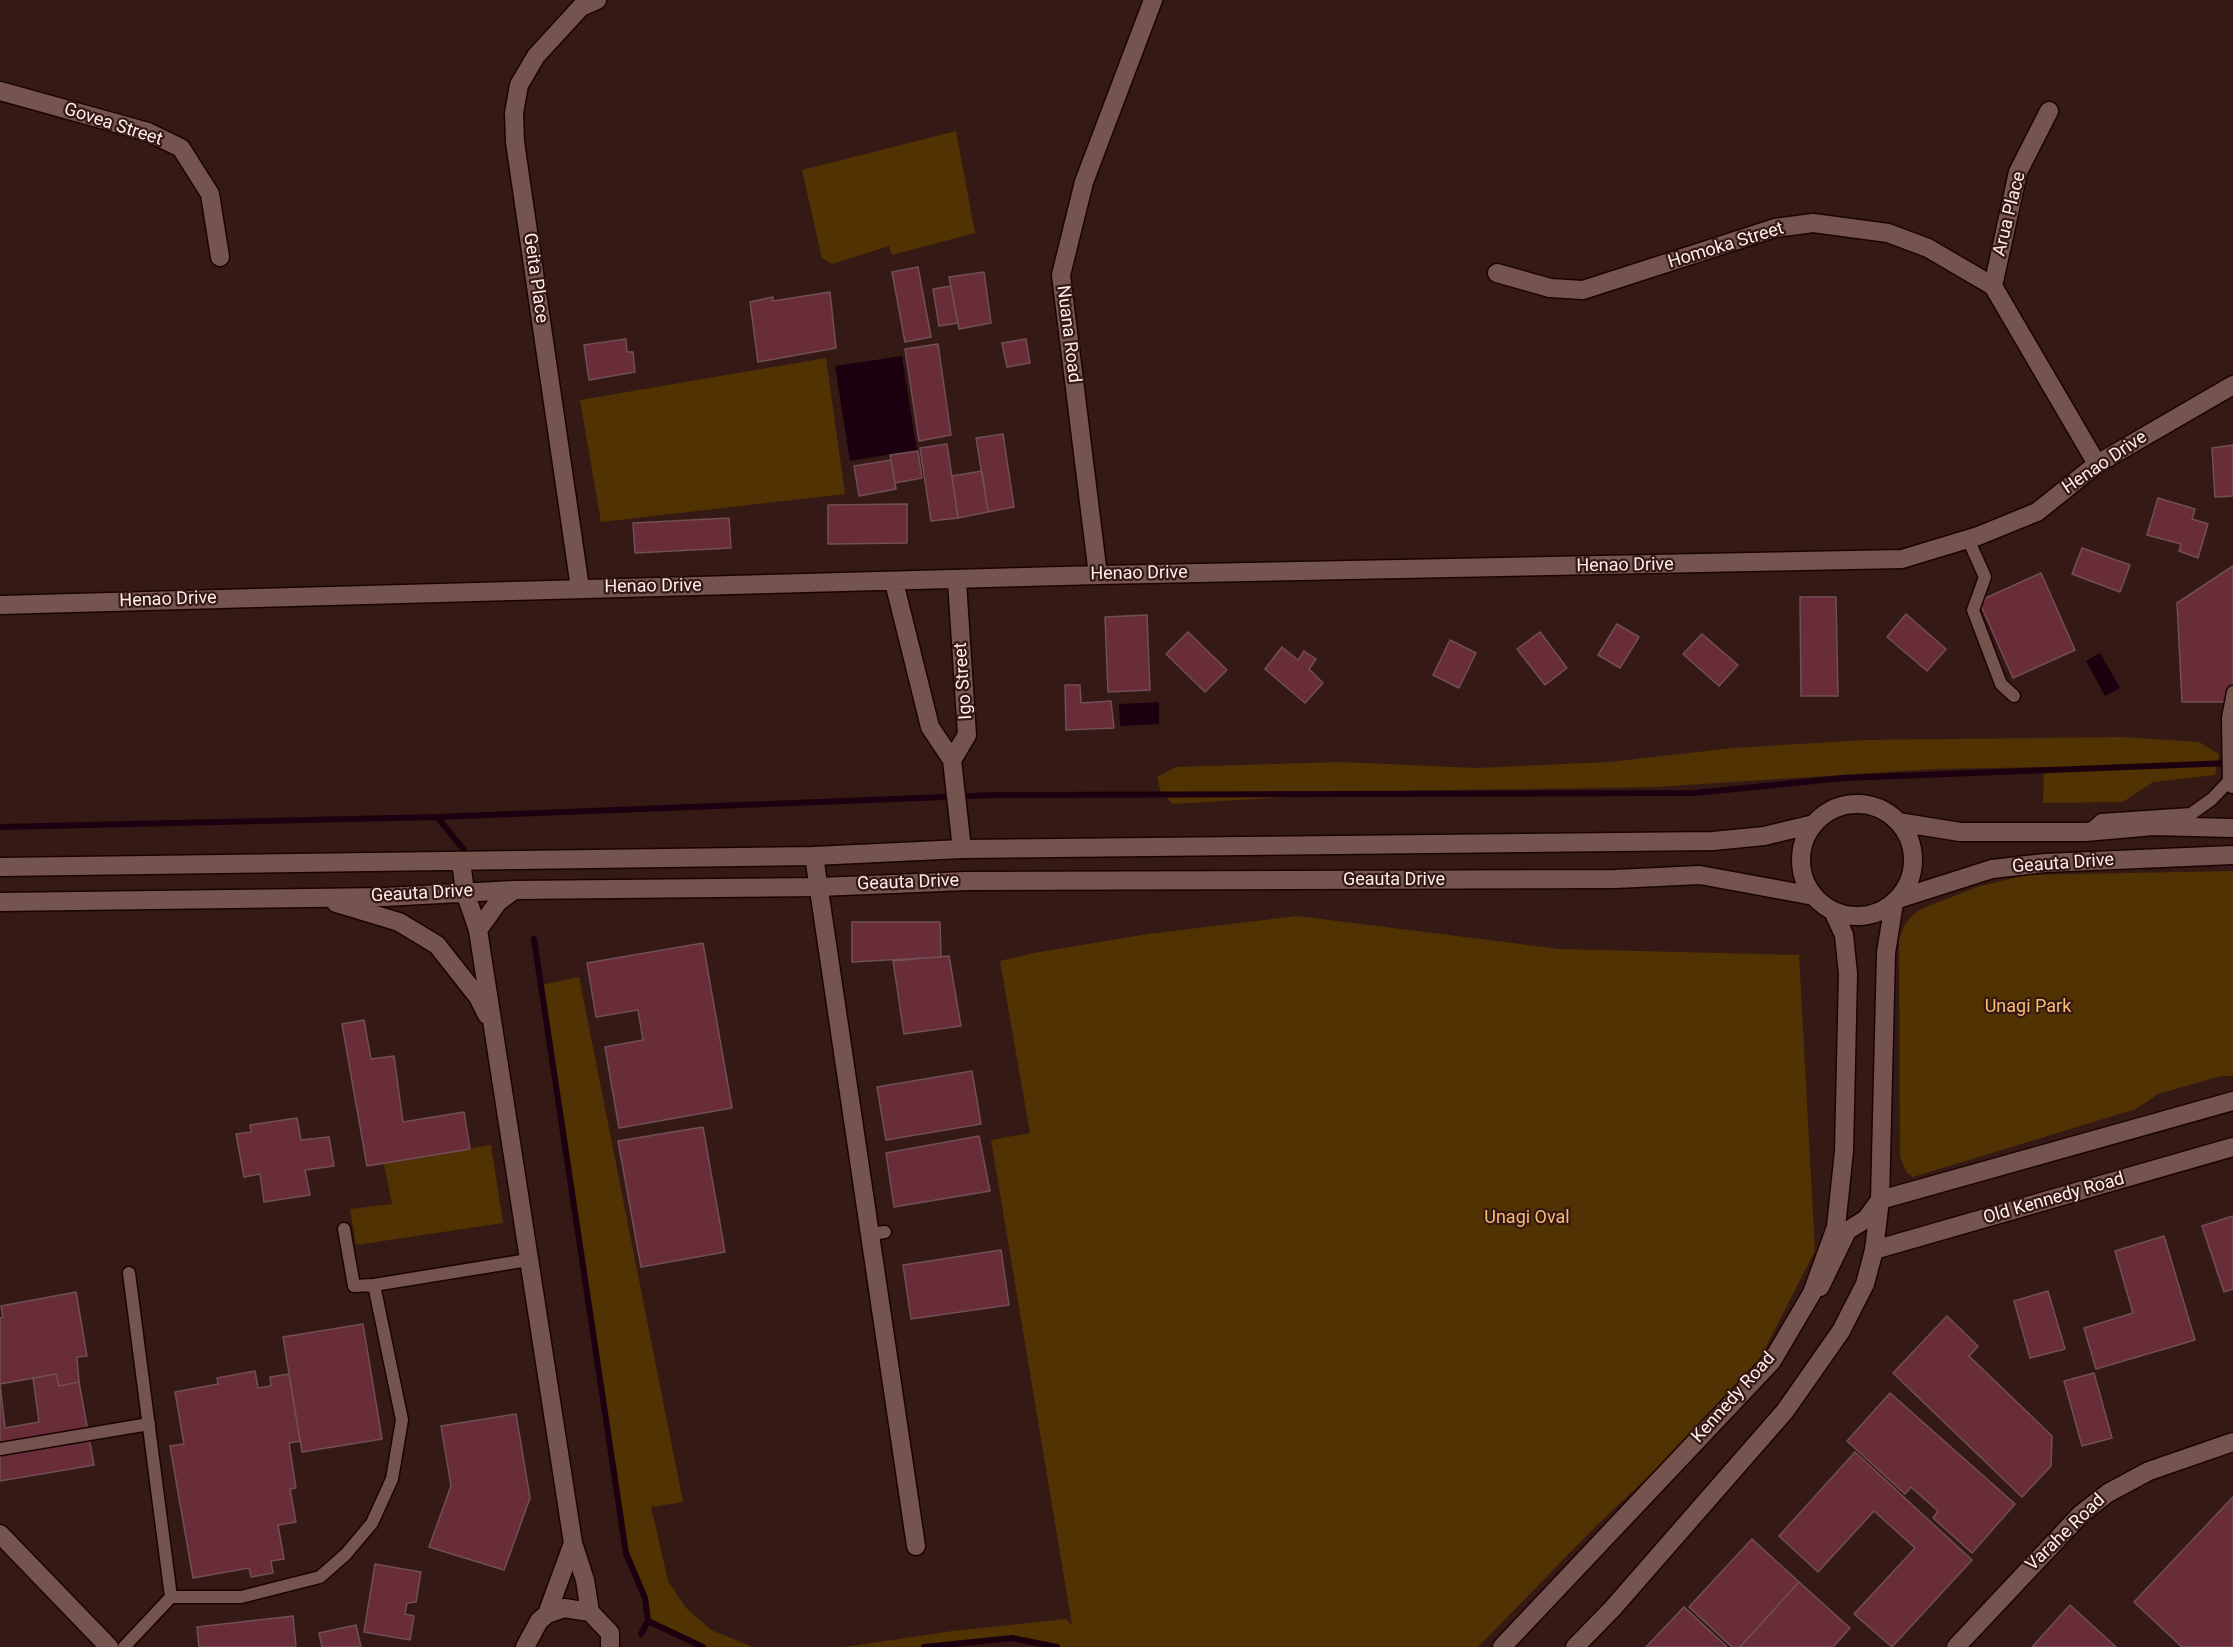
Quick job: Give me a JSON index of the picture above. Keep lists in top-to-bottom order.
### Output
{
  "streets": {
    "main road": [
      "Govea Street",
      "Arua Place",
      "Homoka Street",
      "Geita Place",
      "Nuana Road",
      "Henao Drive",
      "Igo Street",
      "Geauta Drive",
      "Old Kennedy Road",
      "Kennedy Road",
      "Varahe Road"
    ]
  },
  "crossings": [
    ["Arua Place", "Homoka Street"],
    ["Homoka Street", "Henao Drive"],
    ["Geita Place", "Henao Drive"],
    ["Nuana Road", "Henao Drive"],
    ["Henao Drive", "Igo Street"],
    ["Geauta Drive", "Kennedy Road"]
  ],
  "parks": ["Unagi Park", "Unagi Oval"]
}
